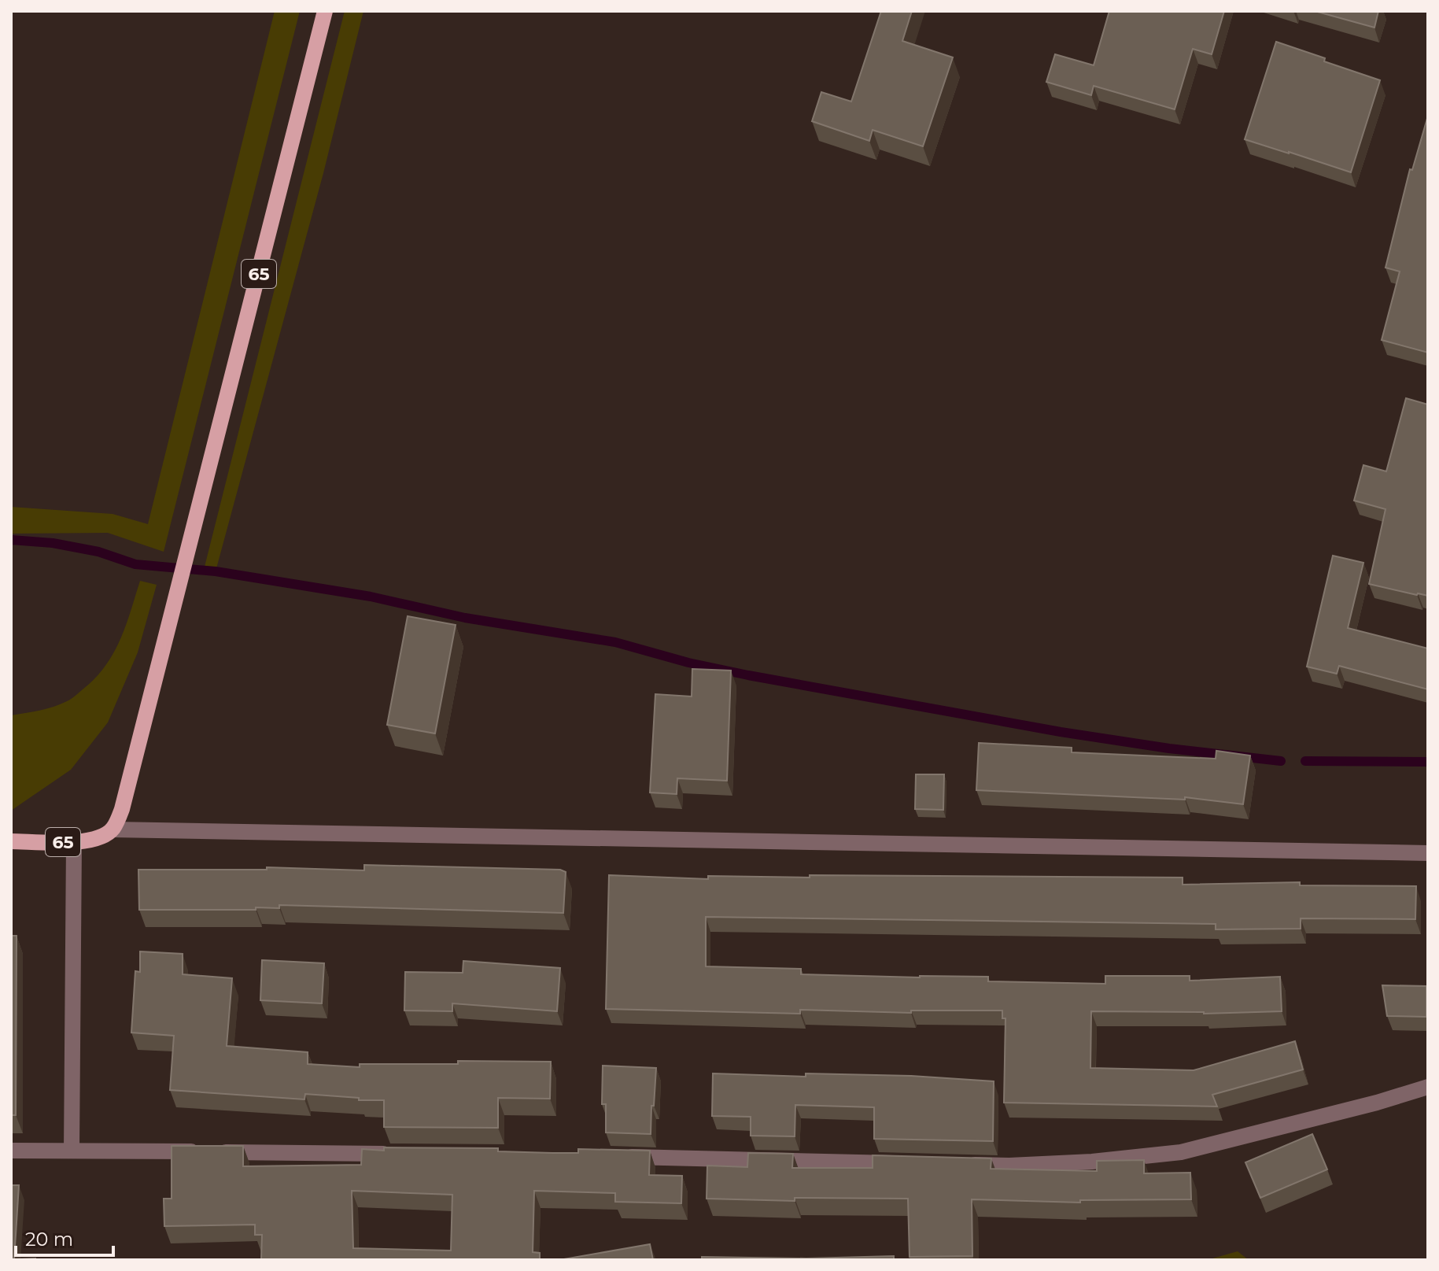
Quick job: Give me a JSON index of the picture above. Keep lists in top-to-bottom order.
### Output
{
  "streets": {
    "main road": ["65"]
  },
  "scale_bar": "20 m"
}
